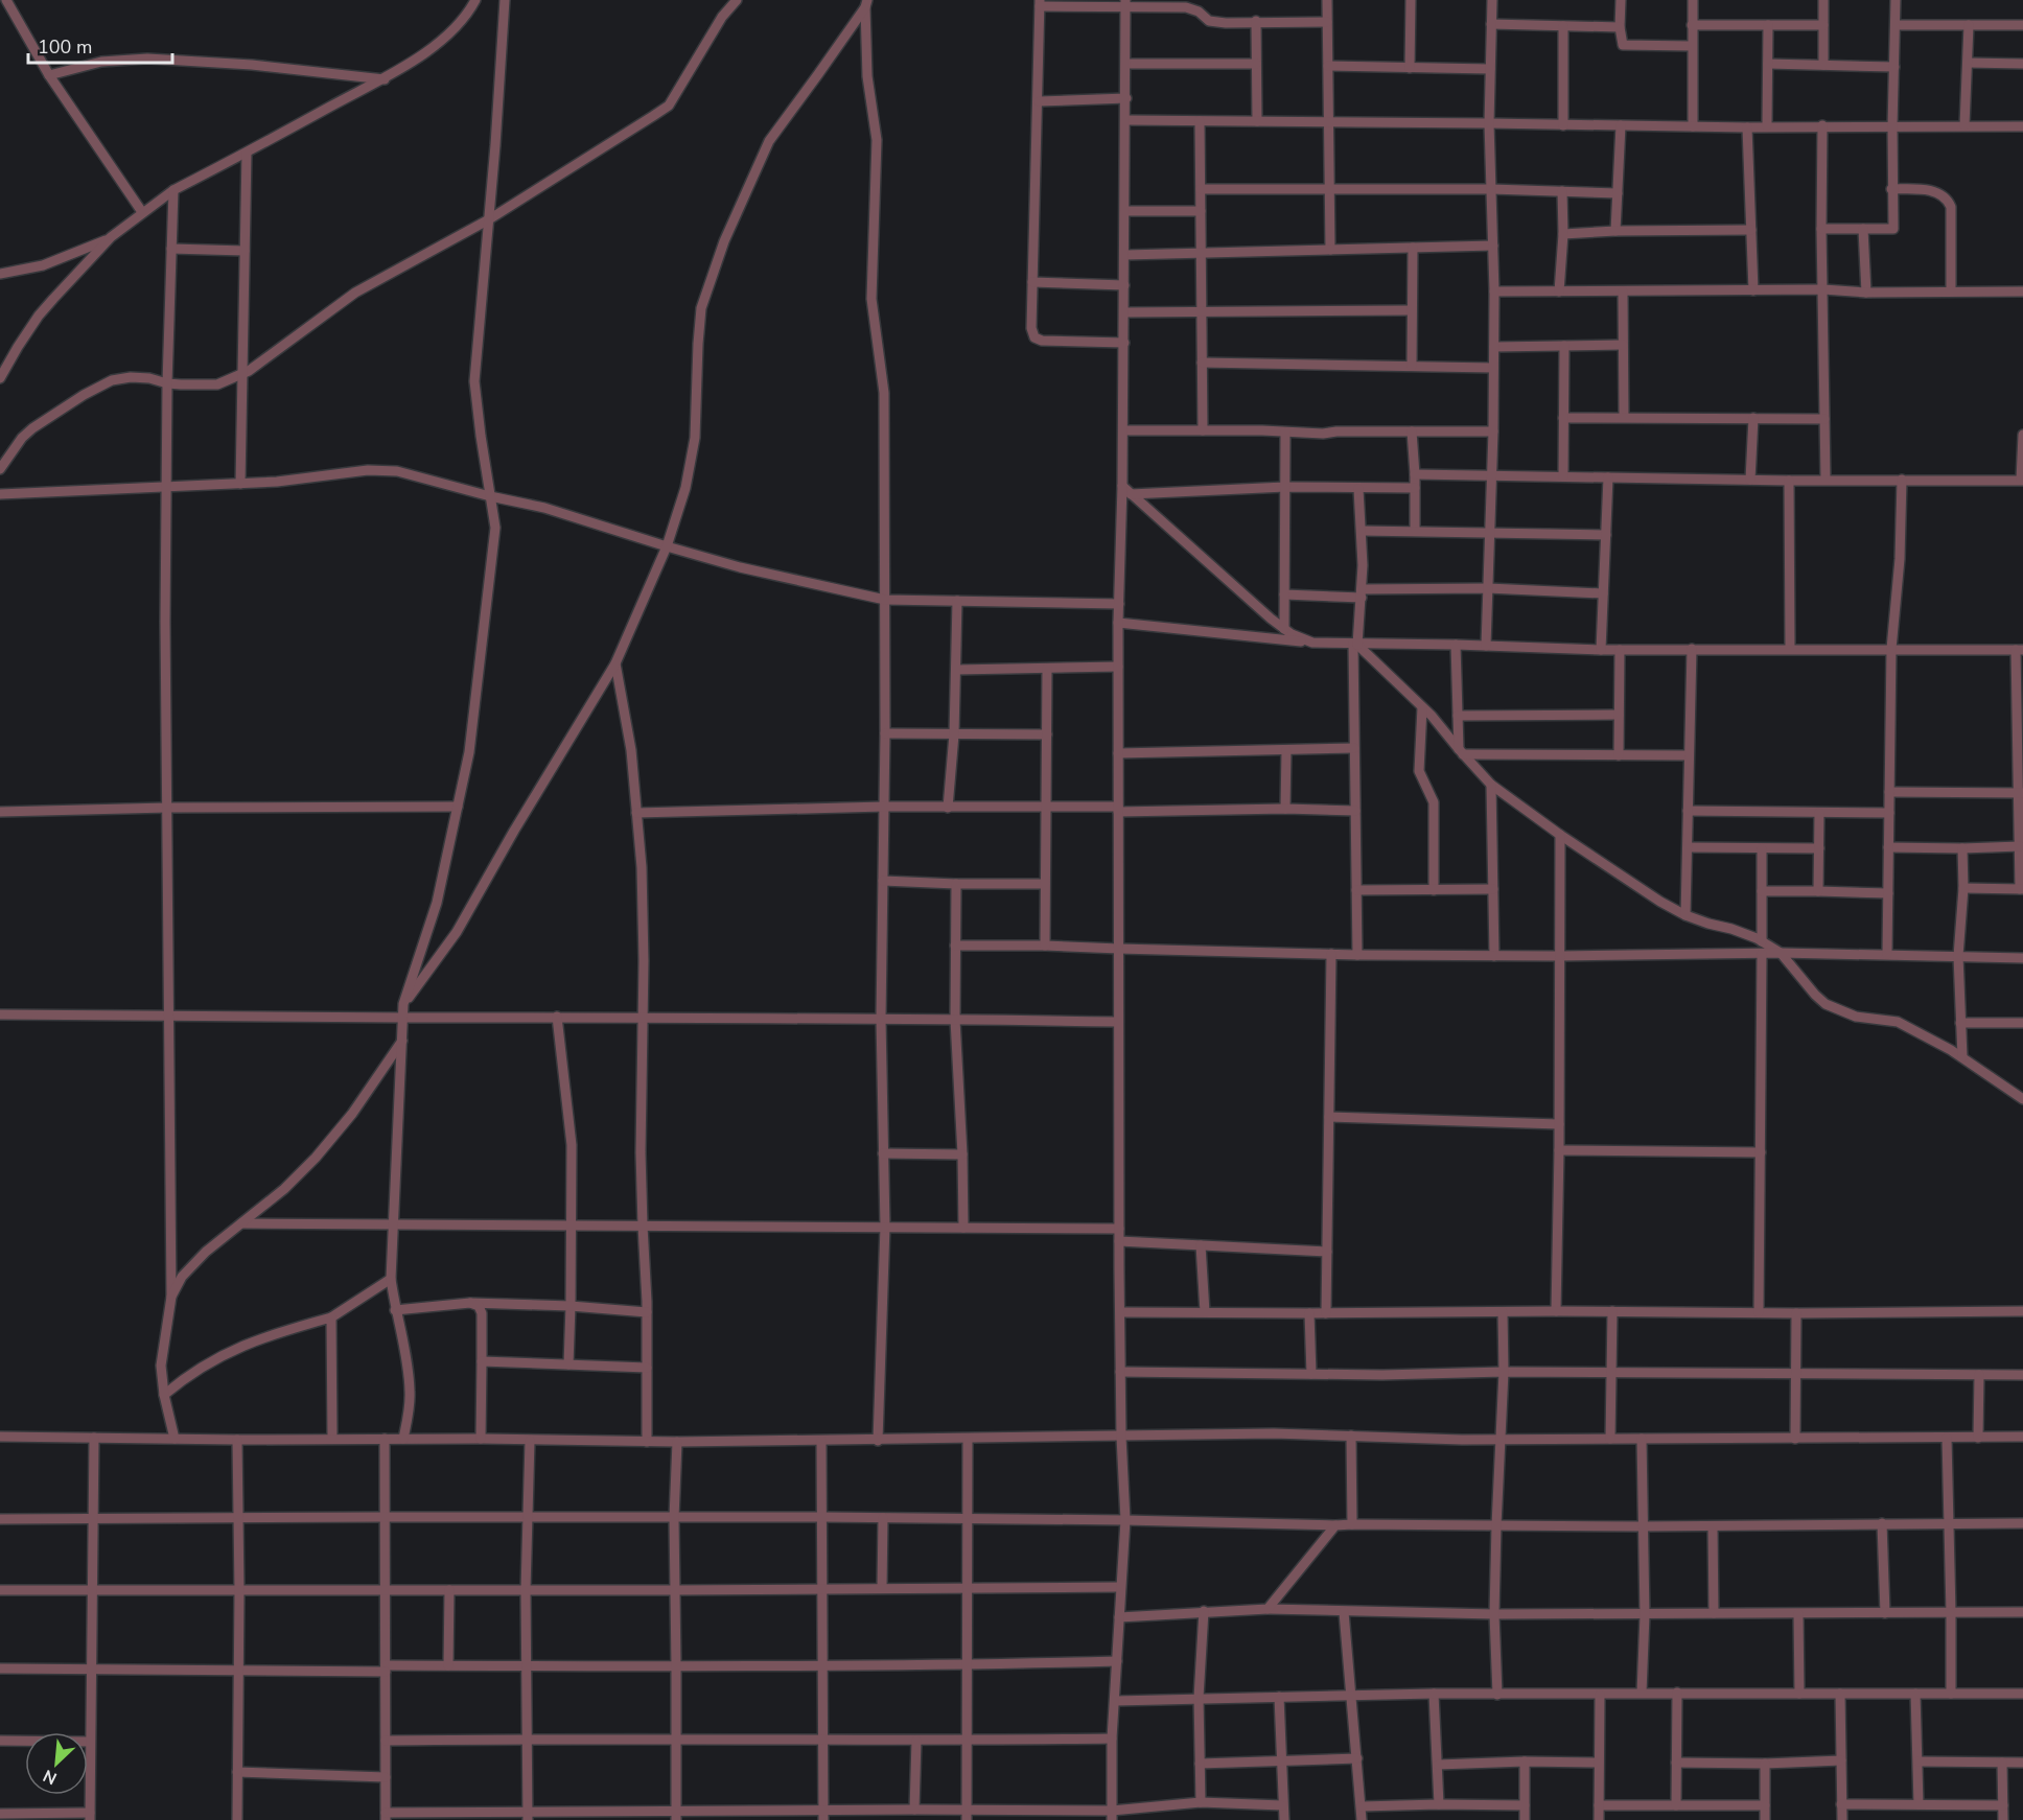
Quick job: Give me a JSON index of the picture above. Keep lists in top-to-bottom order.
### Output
{
  "scale_bar": "100 m",
  "north": "bottom left"
}
